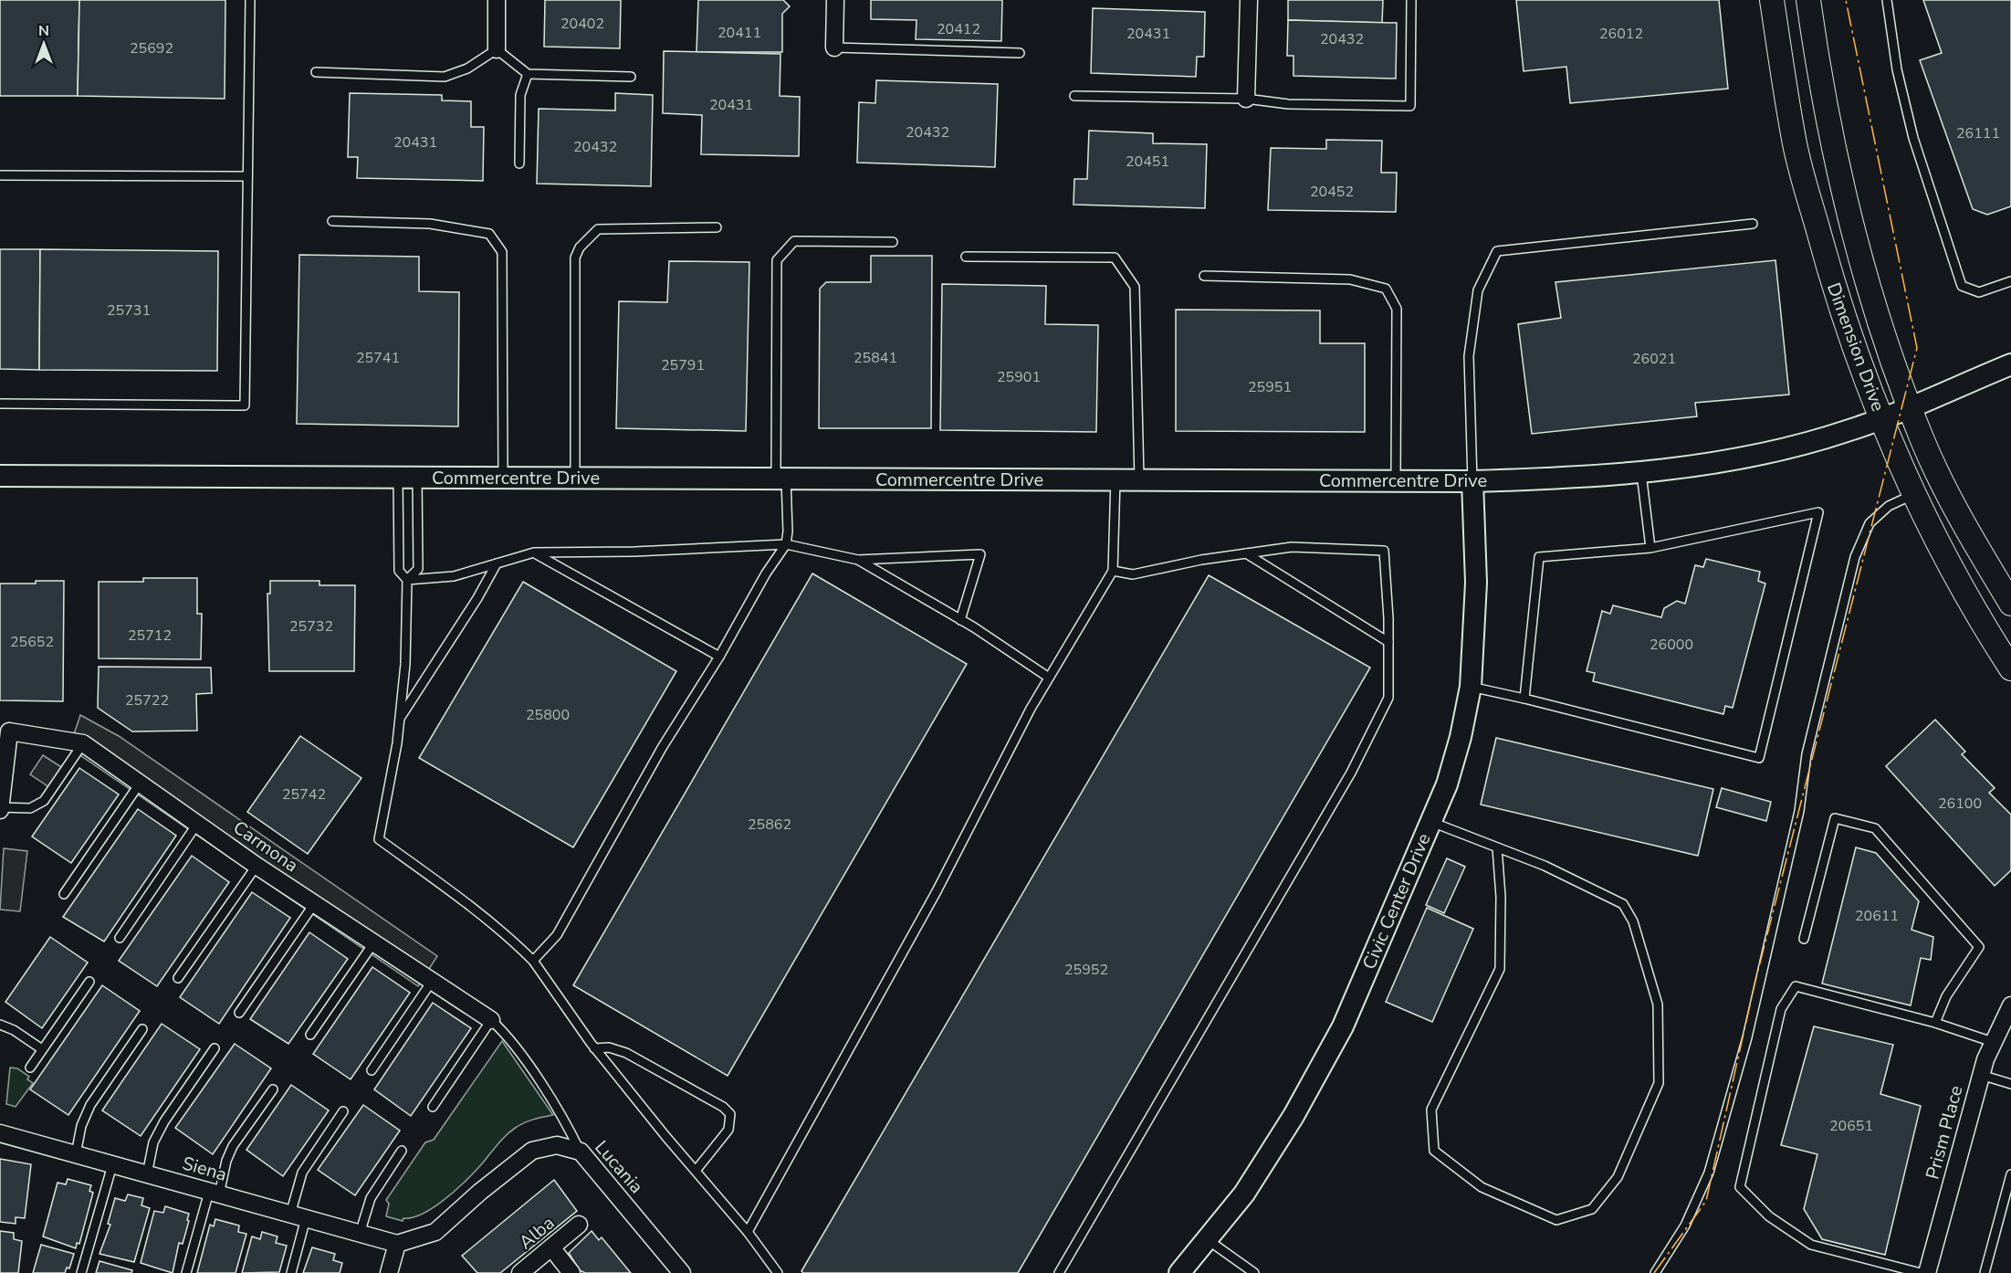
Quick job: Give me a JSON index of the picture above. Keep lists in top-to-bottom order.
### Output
{
  "streets": {
    "main road": ["Dimension Drive"],
    "street": [
      "Commercentre Drive",
      "Carmona",
      "Civic Center Drive",
      "Prism Place",
      "Lucania",
      "Siena",
      "Alba"
    ]
  },
  "crossings": [
    ["Dimension Drive", "Commercentre Drive"],
    ["Commercentre Drive", "Civic Center Drive"],
    ["Lucania", "Siena"]
  ],
  "house_numbers": [
    "20402",
    "20412",
    "20411",
    "20431",
    "26012",
    "20432",
    "25692",
    "20431",
    "20432",
    "26111",
    "20431",
    "20432",
    "20451",
    "20452",
    "25731",
    "25741",
    "25841",
    "26021",
    "25791",
    "25901",
    "25951",
    "25732",
    "25712",
    "25652",
    "26000",
    "25722",
    "25800",
    "25742",
    "26100",
    "25862",
    "20611",
    "25952",
    "20651"
  ],
  "north": "top"
}
